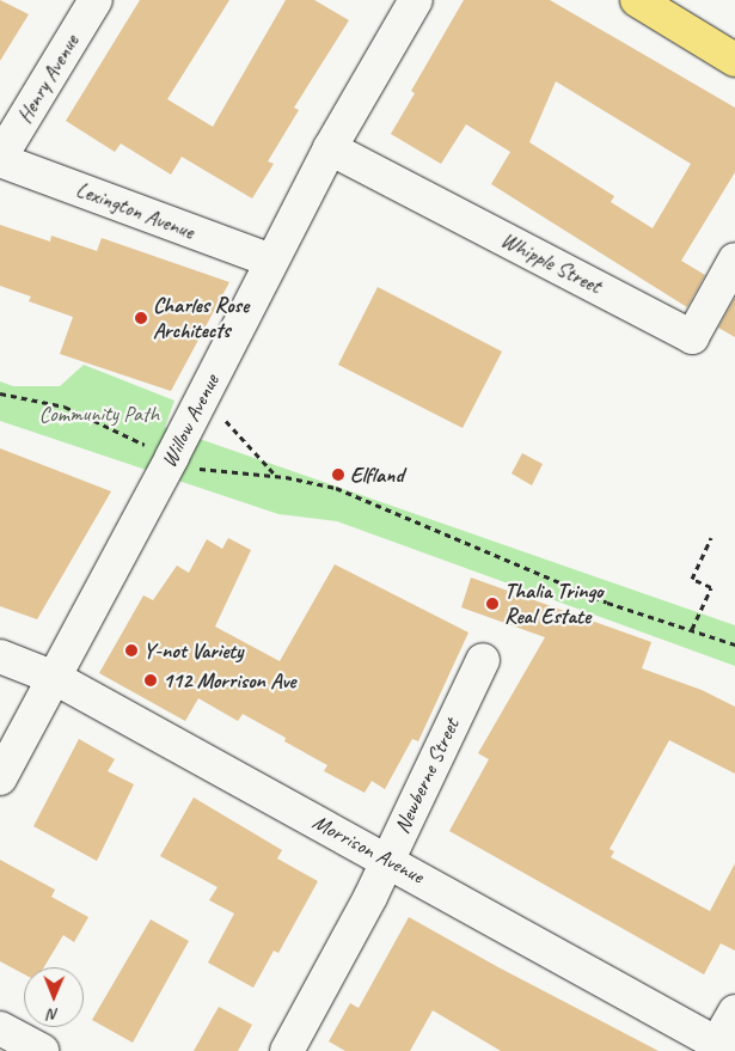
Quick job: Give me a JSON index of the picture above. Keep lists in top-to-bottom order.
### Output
{
  "streets": {
    "street": [
      "Henry Avenue",
      "Lexington Avenue",
      "Whipple Street",
      "Willow Avenue",
      "Newberne Street",
      "Morrison Avenue"
    ]
  },
  "crossings": [
    ["Henry Avenue", "Lexington Avenue"],
    ["Lexington Avenue", "Willow Avenue"],
    ["Whipple Street", "Willow Avenue"],
    ["Willow Avenue", "Morrison Avenue"],
    ["Newberne Street", "Morrison Avenue"]
  ],
  "parks": ["Community Path"],
  "places": [
    "Charles Rose Architects",
    "Elfland",
    "Thalia Tringo Real Estate",
    "Y-not Variety",
    "112 Morrison Ave"
  ],
  "north": "bottom"
}
